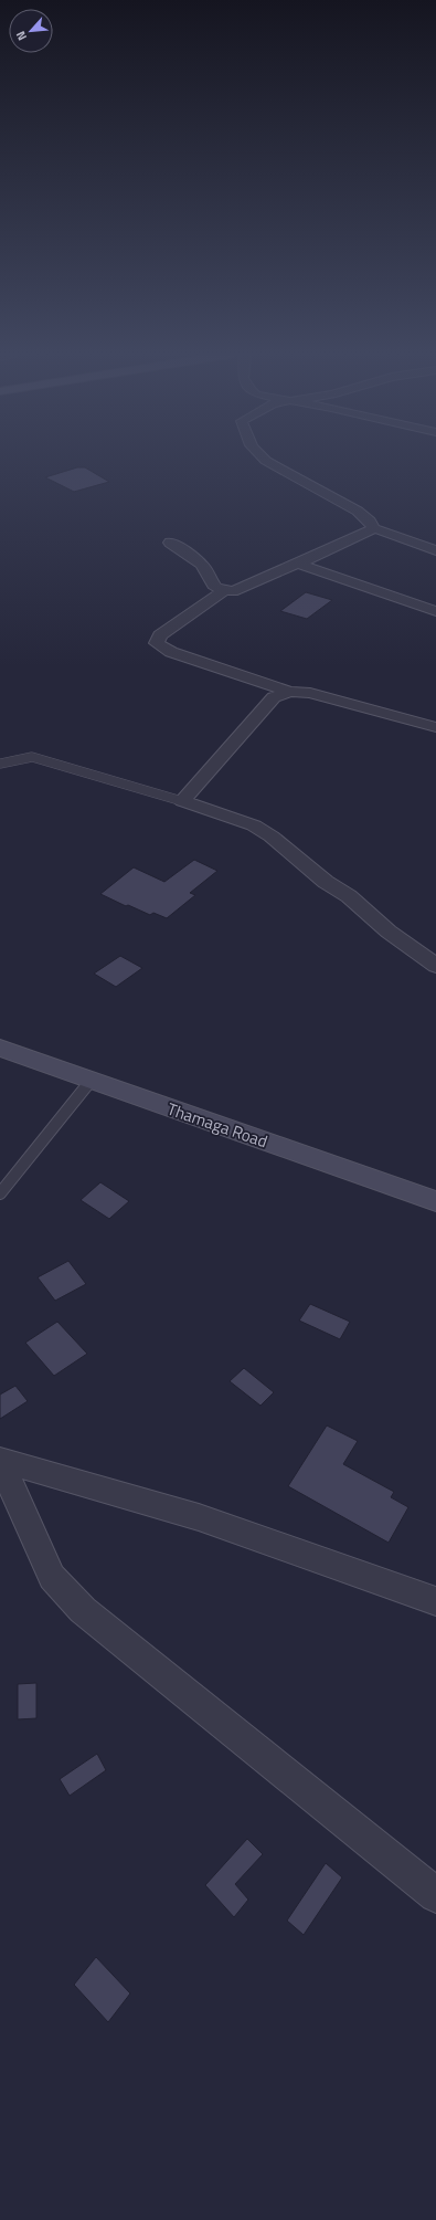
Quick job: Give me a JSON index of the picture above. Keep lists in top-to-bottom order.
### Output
{
  "streets": {
    "main road": ["Thamaga Road"]
  },
  "north": "bottom left"
}
